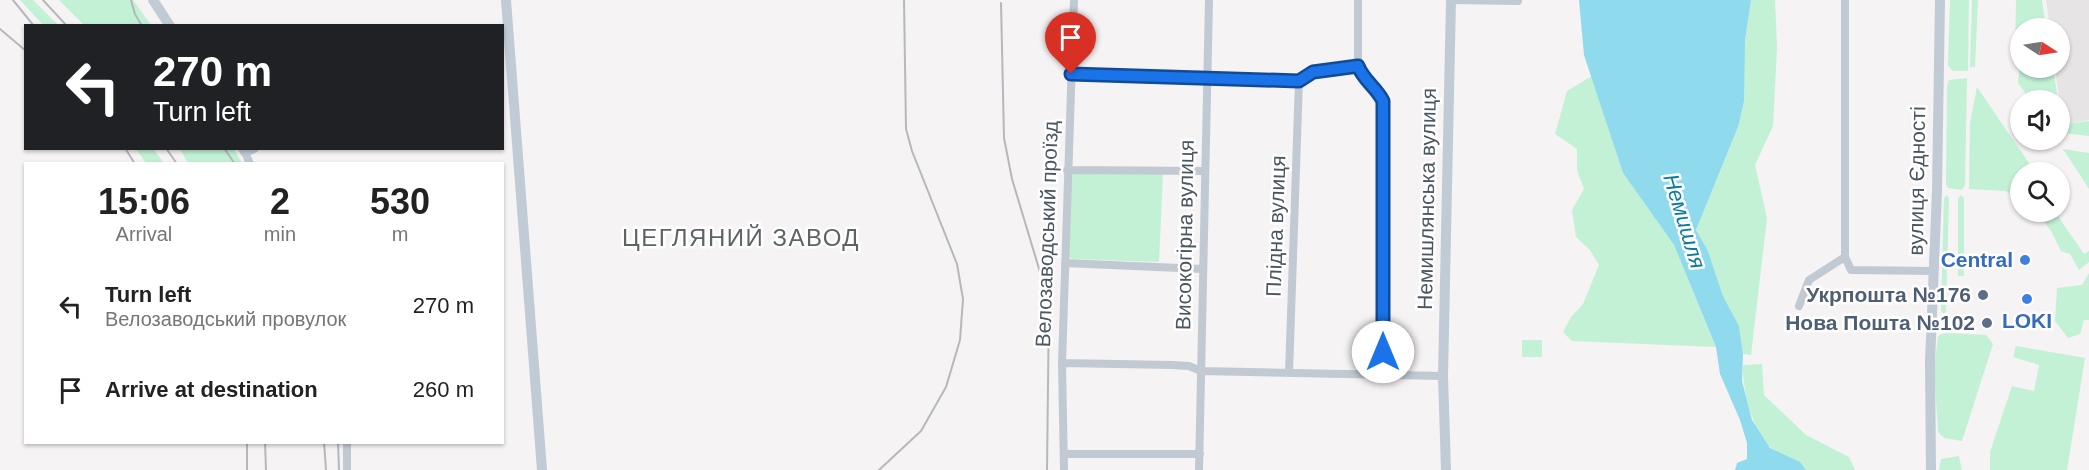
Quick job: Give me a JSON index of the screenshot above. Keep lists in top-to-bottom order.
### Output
{
  "streets": {
    "street": [
      "вулиця Єдності",
      "Немишлянська вулиця",
      "Плідна вулиця",
      "Велозаводський проїзд",
      "Високогірна вулиця"
    ]
  },
  "districts": ["ЦЕГЛЯНИЙ ЗАВОД"],
  "water": ["Немишля"],
  "places": [
    "Central",
    "Укрпошта №176",
    "LOKI",
    "Нова Пошта №102"
  ],
  "north": "right",
  "page": {
    "turn": ["270 m", "Turn left"],
    "eta": [
      "15:06",
      "Arrival",
      "2",
      "min",
      "530",
      "m"
    ],
    "list": [
      {
        "name": "Turn left",
        "note": "Велозаводський провулок",
        "value": "270 m"
      },
      {
        "name": "Arrive at destination",
        "value": "260 m"
      }
    ]
  }
}
